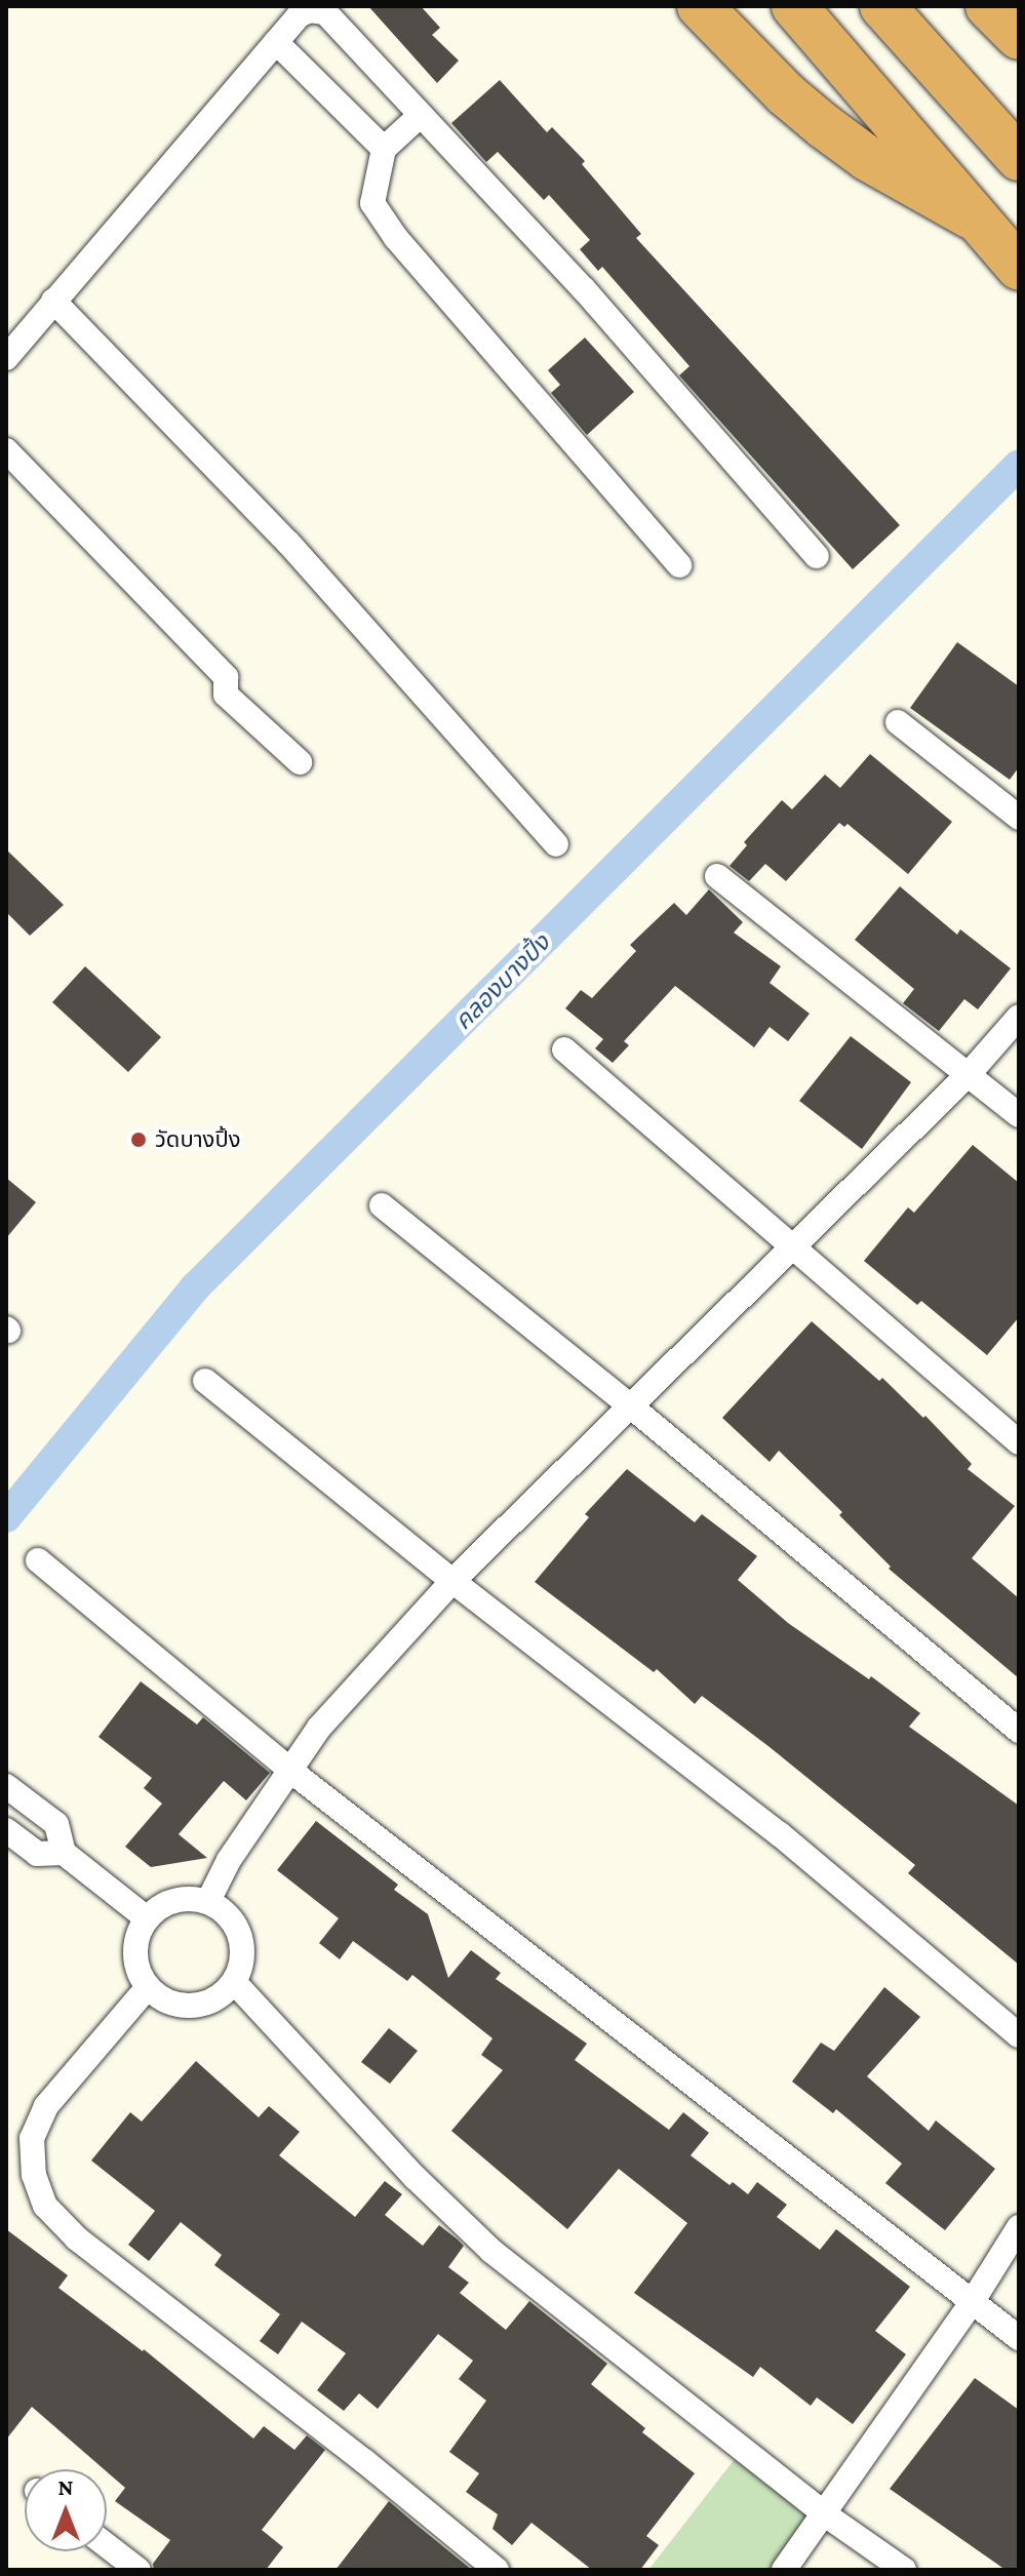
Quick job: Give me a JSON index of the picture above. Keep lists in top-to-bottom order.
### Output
{
  "water": ["คลองบางปิ้ง"],
  "places": ["วัดบางปิ้ง"],
  "north": "top"
}
